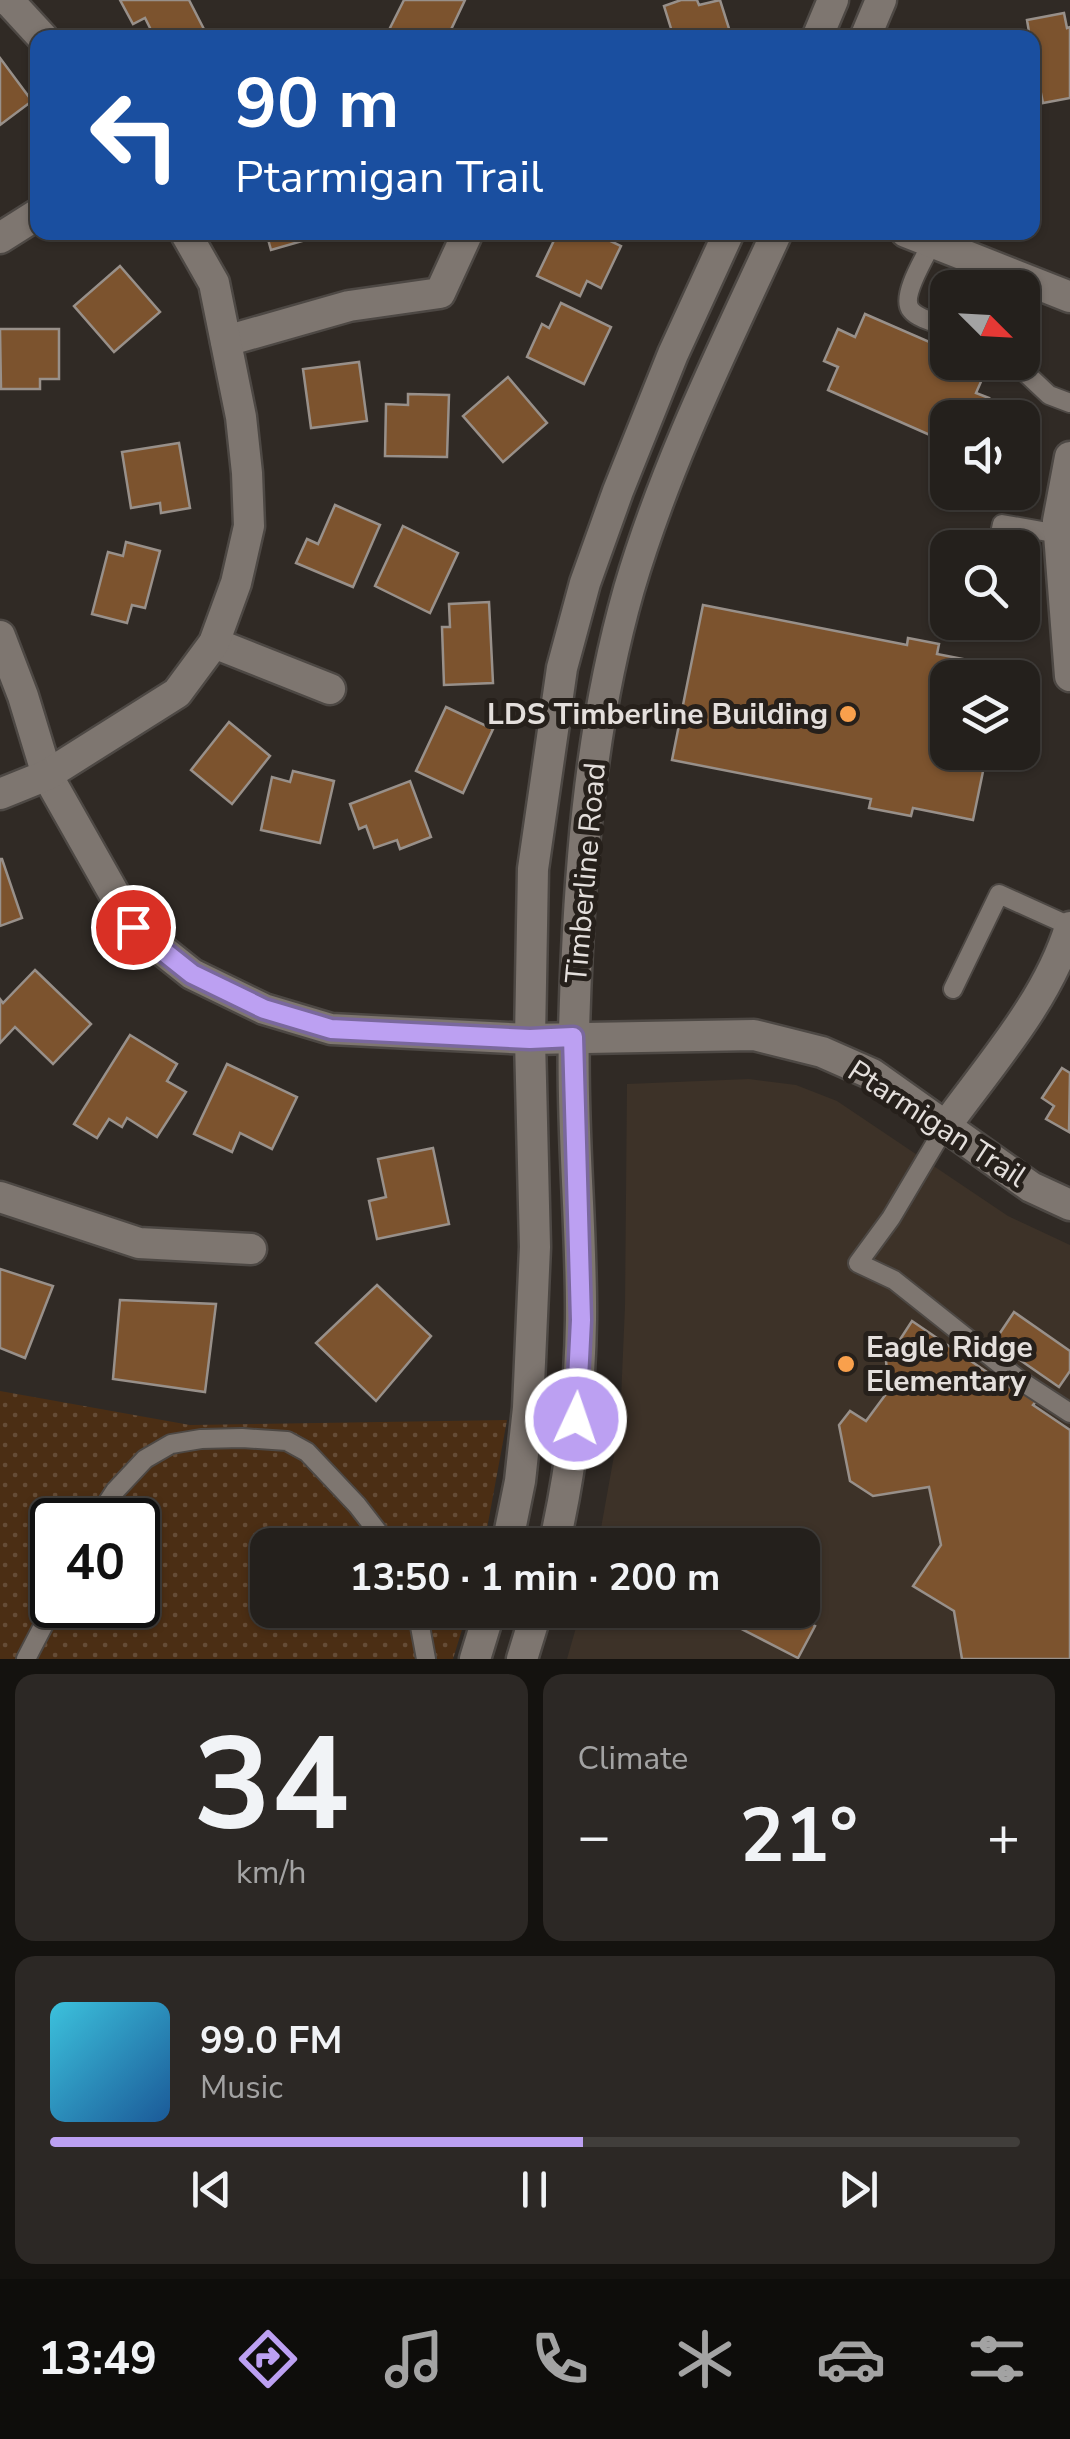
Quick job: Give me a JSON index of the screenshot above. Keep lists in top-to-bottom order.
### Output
{
  "streets": {
    "street": ["Timberline Road", "Ptarmigan Trail"]
  },
  "crossings": [
    ["Timberline Road", "Ptarmigan Trail"]
  ],
  "places": ["LDS Timberline Building", "Eagle Ridge Elementary"],
  "north": "bottom right",
  "page": {
    "turn": ["90 m", "Ptarmigan Trail"],
    "limit": "40",
    "trip": "13:50 · 1 min · 200 m",
    "tile": [
      ["34", "km/h"],
      "Climate"
    ],
    "heat": ["−", "21°", "+"],
    "song": ["99.0 FM", "Music"],
    "tabs": "13:49"
  }
}
